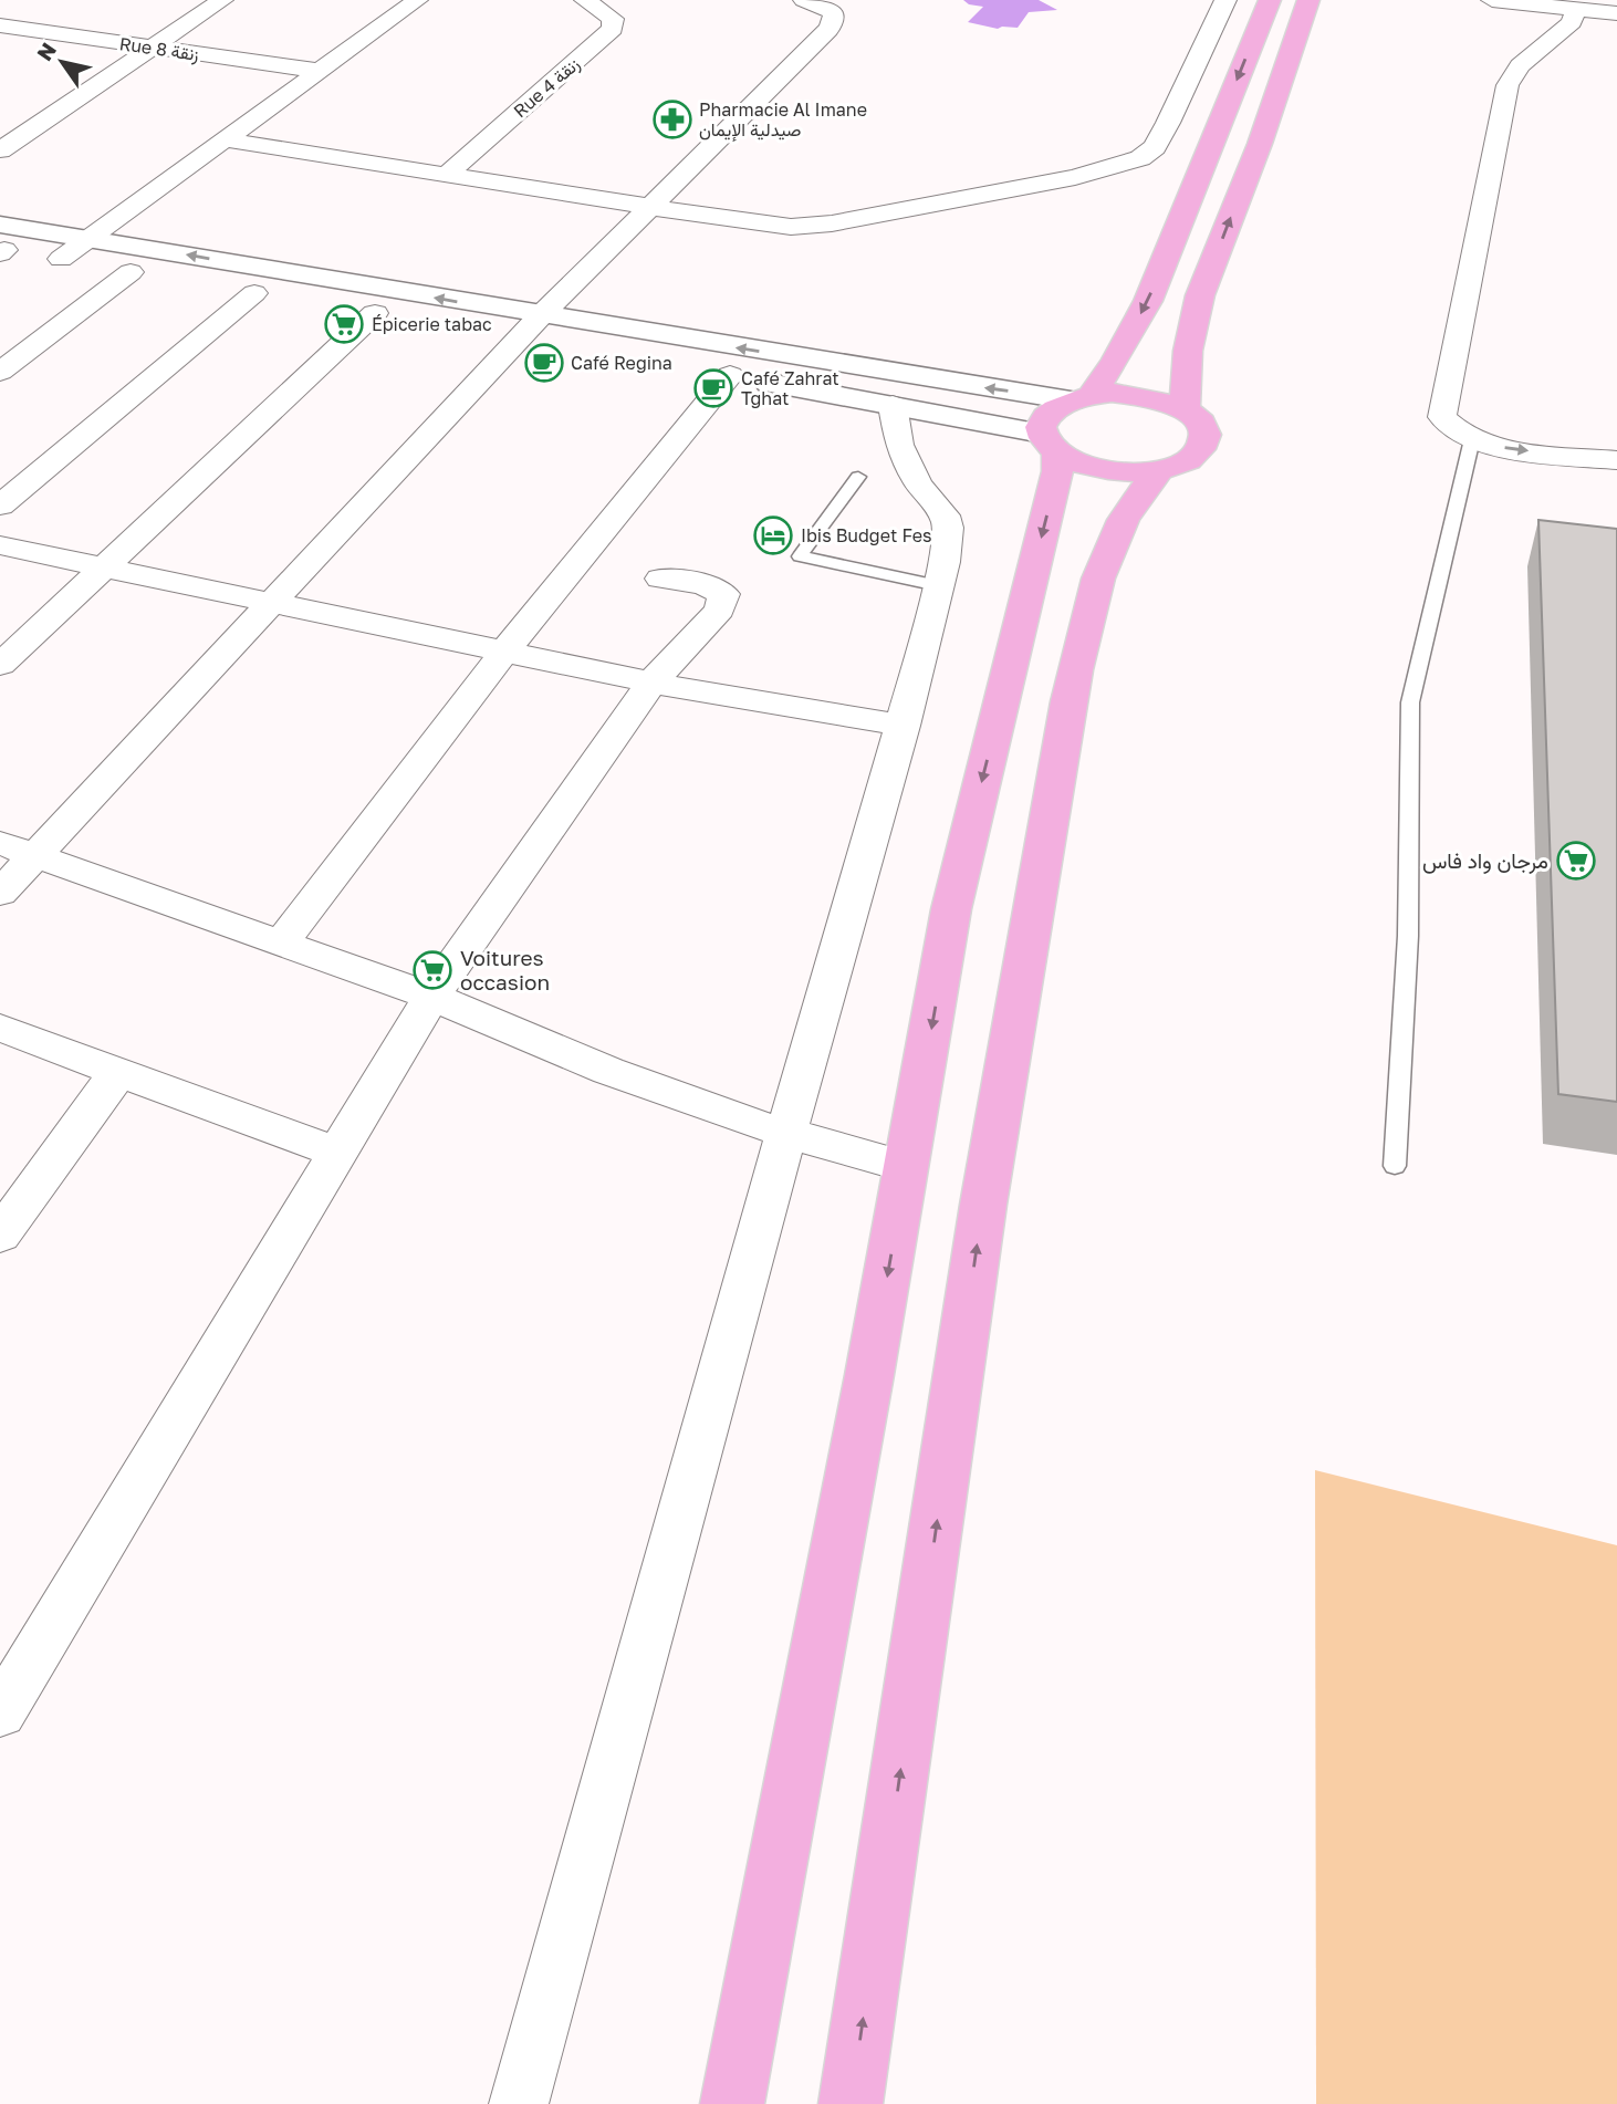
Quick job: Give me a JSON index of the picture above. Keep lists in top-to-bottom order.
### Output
{
  "streets": {
    "street": ["Rue 8 زنقة", "Rue 4 زنقة"]
  },
  "places": {
    "pharmacy": ["Pharmacie Al Imane صيدلية الإيمان"],
    "supermarket": ["Épicerie tabac", "مرجان واد فاس", "Voitures occasion"],
    "cafe": ["Café Regina", "Café Zahrat Tghat"],
    "hotel": ["Ibis Budget Fes"]
  },
  "north": "top left"
}
